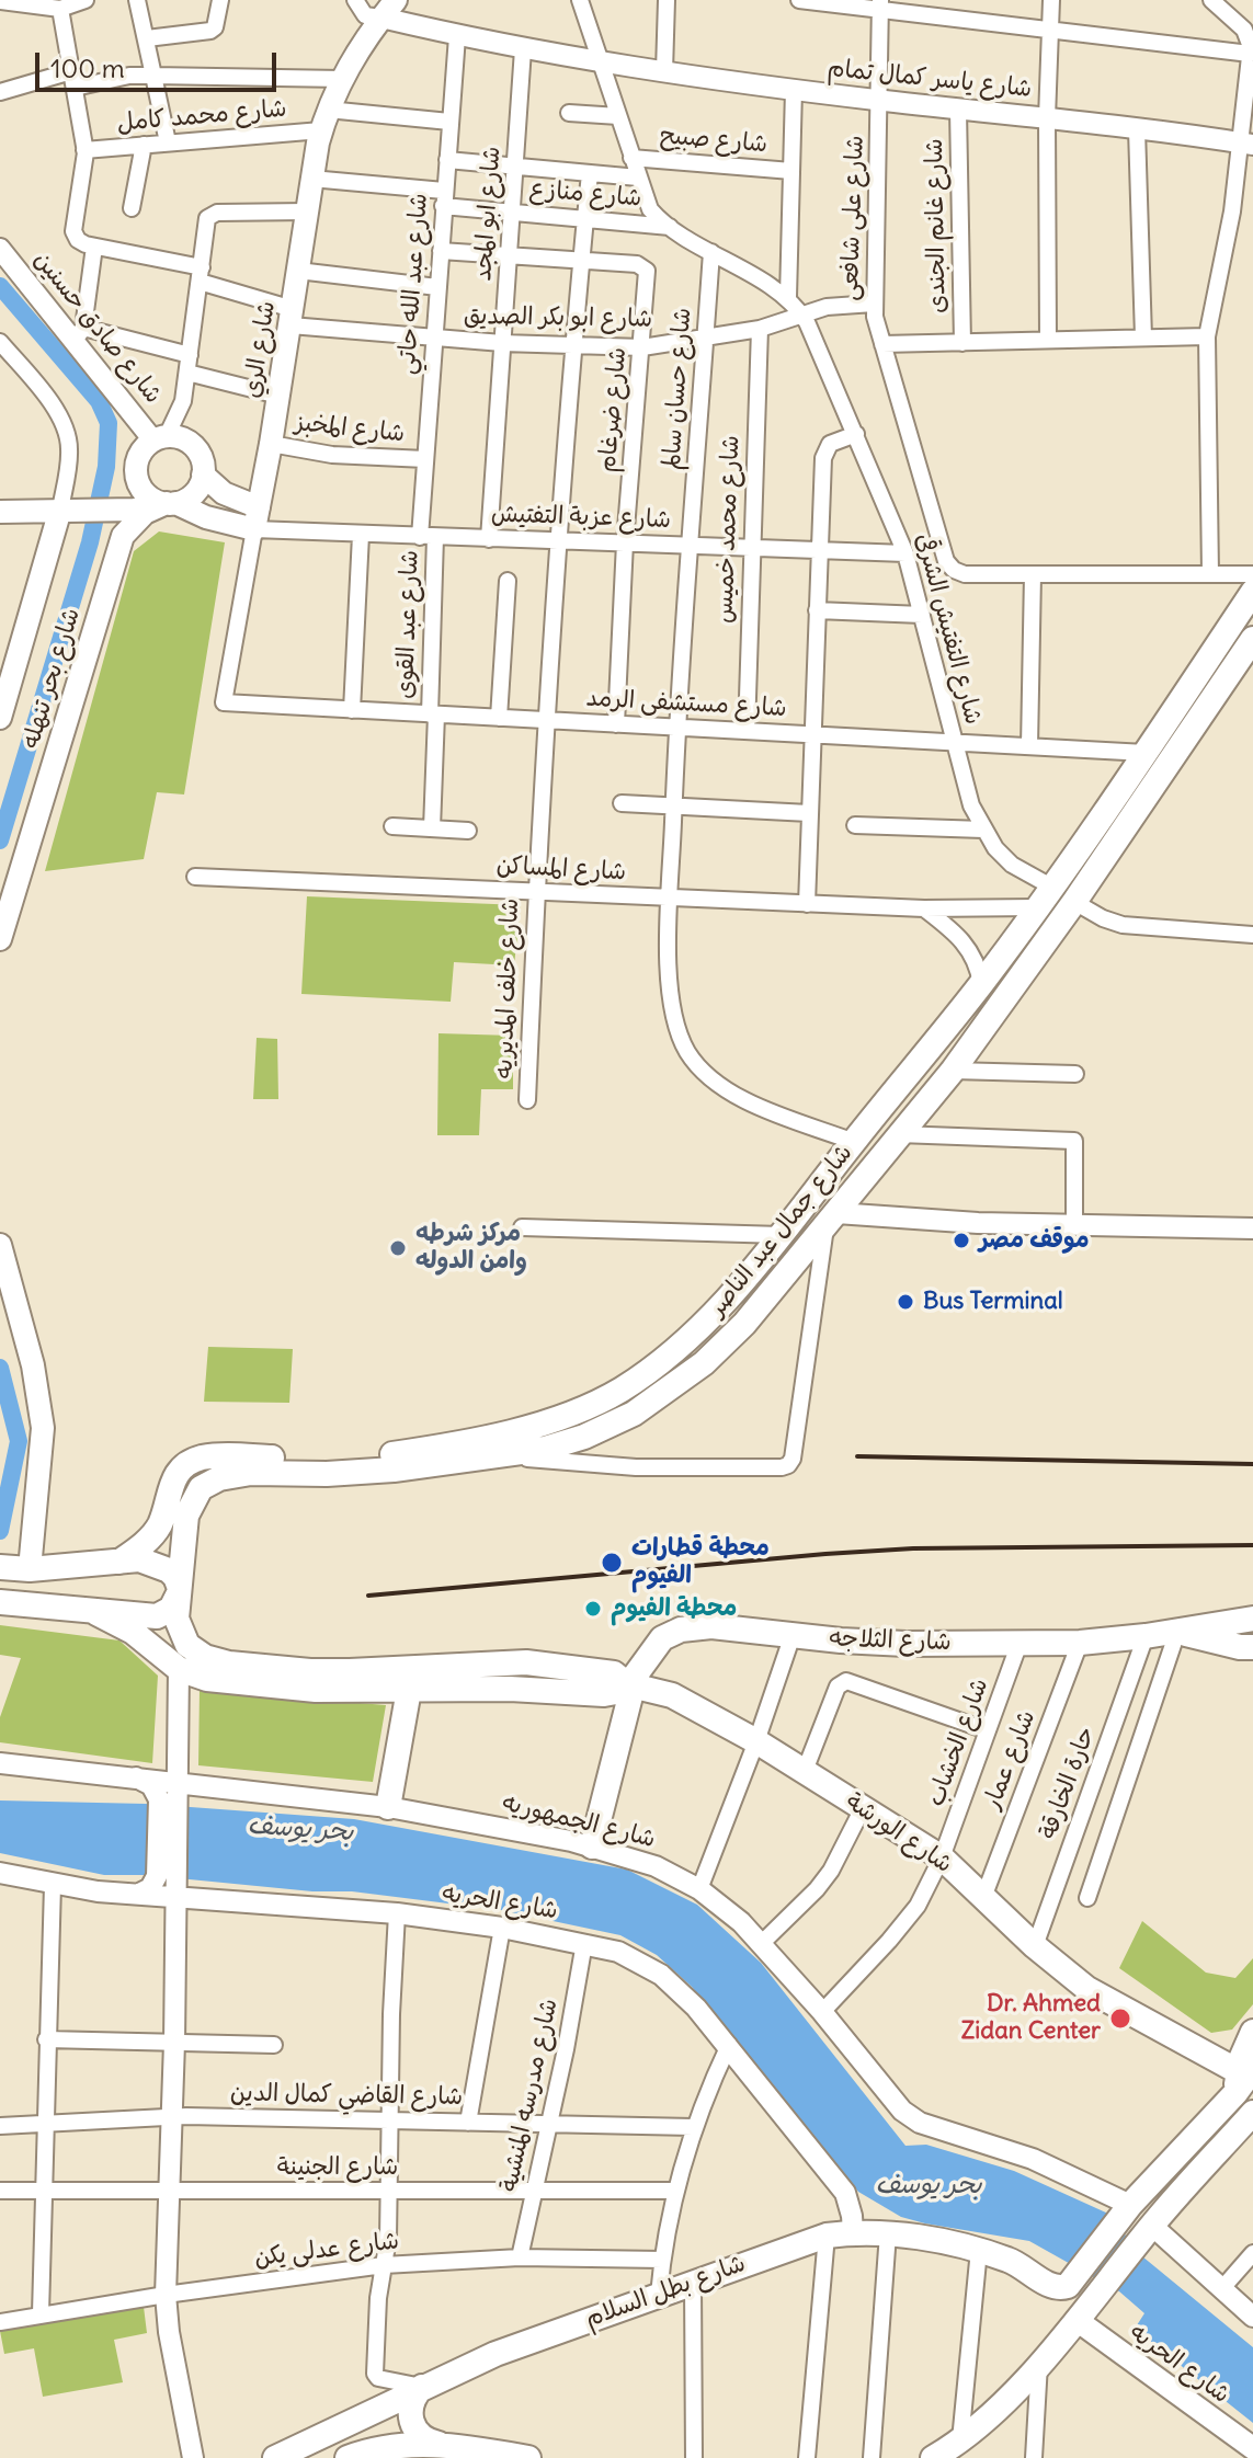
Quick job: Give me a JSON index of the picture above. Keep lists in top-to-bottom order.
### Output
{
  "streets": {
    "main road": [
      "شارع الري",
      "شارع بحر تنهله",
      "شارع جمال عبد الناصر",
      "شارع الثلاجه",
      "شارع الورشة",
      "شارع الحريه",
      "شارع بطل السلام"
    ],
    "street": [
      "شارع ياسر كمال تمام",
      "شارع محمد كامل",
      "شارع صبيح",
      "شارع منازع",
      "شارع ابو المجد",
      "شارع على شافعى",
      "شارع غانم الجندى",
      "شارع عبد الله حاتي",
      "شارع ابو بكر الصديق",
      "شارع صادق حسنين",
      "شارع حسان سالم",
      "شارع ضرغام",
      "شارع المخبز",
      "شارع عزبة التفتيش",
      "شارع محمد خميس",
      "شارع عبد القوى",
      "شارع التفتيش الشرقى",
      "شارع مستشفى الرمد",
      "شارع المساكن",
      "شارع خلف المديريه",
      "شارع الخشاب",
      "شارع عمار",
      "حارة الخارقة",
      "شارع الجمهوريه",
      "شارع القاضي كمال الدين",
      "شارع مدرسه المنشية",
      "شارع الجنينة",
      "شارع عدلى يكن"
    ]
  },
  "crossings": [
    ["شارع ياسر كمال تمام", "شارع ابو المجد"],
    ["شارع ياسر كمال تمام", "شارع على شافعى"],
    ["شارع ياسر كمال تمام", "شارع غانم الجندى"],
    ["شارع ياسر كمال تمام", "شارع عبد الله حاتي"],
    ["شارع ياسر كمال تمام", "شارع الري"],
    ["شارع محمد كامل", "شارع عبد الله حاتي"],
    ["شارع محمد كامل", "شارع الري"],
    ["شارع منازع", "شارع ابو المجد"],
    ["شارع منازع", "شارع عبد الله حاتي"],
    ["شارع منازع", "شارع الري"],
    ["شارع منازع", "شارع التفتيش الشرقى"],
    ["شارع منازع", "شارع خلف المديريه"],
    ["شارع ابو المجد", "شارع ابو بكر الصديق"],
    ["شارع ابو المجد", "شارع عزبة التفتيش"],
    ["شارع على شافعى", "شارع ابو بكر الصديق"],
    ["شارع عبد الله حاتي", "شارع ابو بكر الصديق"],
    ["شارع عبد الله حاتي", "شارع المخبز"],
    ["شارع عبد الله حاتي", "شارع عزبة التفتيش"],
    ["شارع عبد الله حاتي", "شارع عبد القوى"],
    ["شارع ابو بكر الصديق", "شارع الري"],
    ["شارع ابو بكر الصديق", "شارع حسان سالم"],
    ["شارع ابو بكر الصديق", "شارع ضرغام"],
    ["شارع ابو بكر الصديق", "شارع محمد خميس"],
    ["شارع ابو بكر الصديق", "شارع التفتيش الشرقى"],
    ["شارع ابو بكر الصديق", "شارع خلف المديريه"],
    ["شارع الري", "شارع المخبز"],
    ["شارع الري", "شارع عزبة التفتيش"],
    ["شارع الري", "شارع مستشفى الرمد"],
    ["شارع حسان سالم", "شارع عزبة التفتيش"],
    ["شارع حسان سالم", "شارع التفتيش الشرقى"],
    ["شارع حسان سالم", "شارع مستشفى الرمد"],
    ["شارع حسان سالم", "شارع المساكن"],
    ["شارع حسان سالم", "شارع جمال عبد الناصر"],
    ["شارع ضرغام", "شارع عزبة التفتيش"],
    ["شارع ضرغام", "شارع مستشفى الرمد"],
    ["شارع ضرغام", "شارع خلف المديريه"],
    ["شارع عزبة التفتيش", "شارع محمد خميس"],
    ["شارع عزبة التفتيش", "شارع عبد القوى"],
    ["شارع عزبة التفتيش", "شارع التفتيش الشرقى"],
    ["شارع عزبة التفتيش", "شارع خلف المديريه"],
    ["شارع محمد خميس", "شارع مستشفى الرمد"],
    ["شارع عبد القوى", "شارع مستشفى الرمد"],
    ["شارع التفتيش الشرقى", "شارع مستشفى الرمد"],
    ["شارع التفتيش الشرقى", "شارع جمال عبد الناصر"],
    ["شارع مستشفى الرمد", "شارع خلف المديريه"],
    ["شارع مستشفى الرمد", "شارع جمال عبد الناصر"],
    ["شارع المساكن", "شارع خلف المديريه"],
    ["شارع المساكن", "شارع جمال عبد الناصر"],
    ["شارع الثلاجه", "شارع الخشاب"],
    ["شارع الثلاجه", "شارع عمار"],
    ["شارع الثلاجه", "حارة الخارقة"],
    ["شارع الثلاجه", "شارع الجمهوريه"],
    ["شارع الثلاجه", "شارع الورشة"],
    ["شارع الخشاب", "شارع الجمهوريه"],
    ["شارع الخشاب", "شارع الورشة"],
    ["شارع عمار", "شارع الورشة"],
    ["حارة الخارقة", "شارع الورشة"],
    ["شارع الجمهوريه", "شارع بطل السلام"],
    ["شارع الحريه", "شارع مدرسه المنشية"],
    ["شارع الحريه", "شارع بطل السلام"],
    ["شارع القاضي كمال الدين", "شارع مدرسه المنشية"],
    ["شارع مدرسه المنشية", "شارع الجنينة"],
    ["شارع مدرسه المنشية", "شارع عدلى يكن"]
  ],
  "water": ["بحر يوسف"],
  "places": [
    "موقف مصر",
    "مركز شرطه وامن الدوله",
    "Bus Terminal",
    "محطة قطارات الفيوم",
    "محطة الفيوم",
    "Dr. Ahmed Zidan Center"
  ],
  "scale_bar": "100 m"
}
